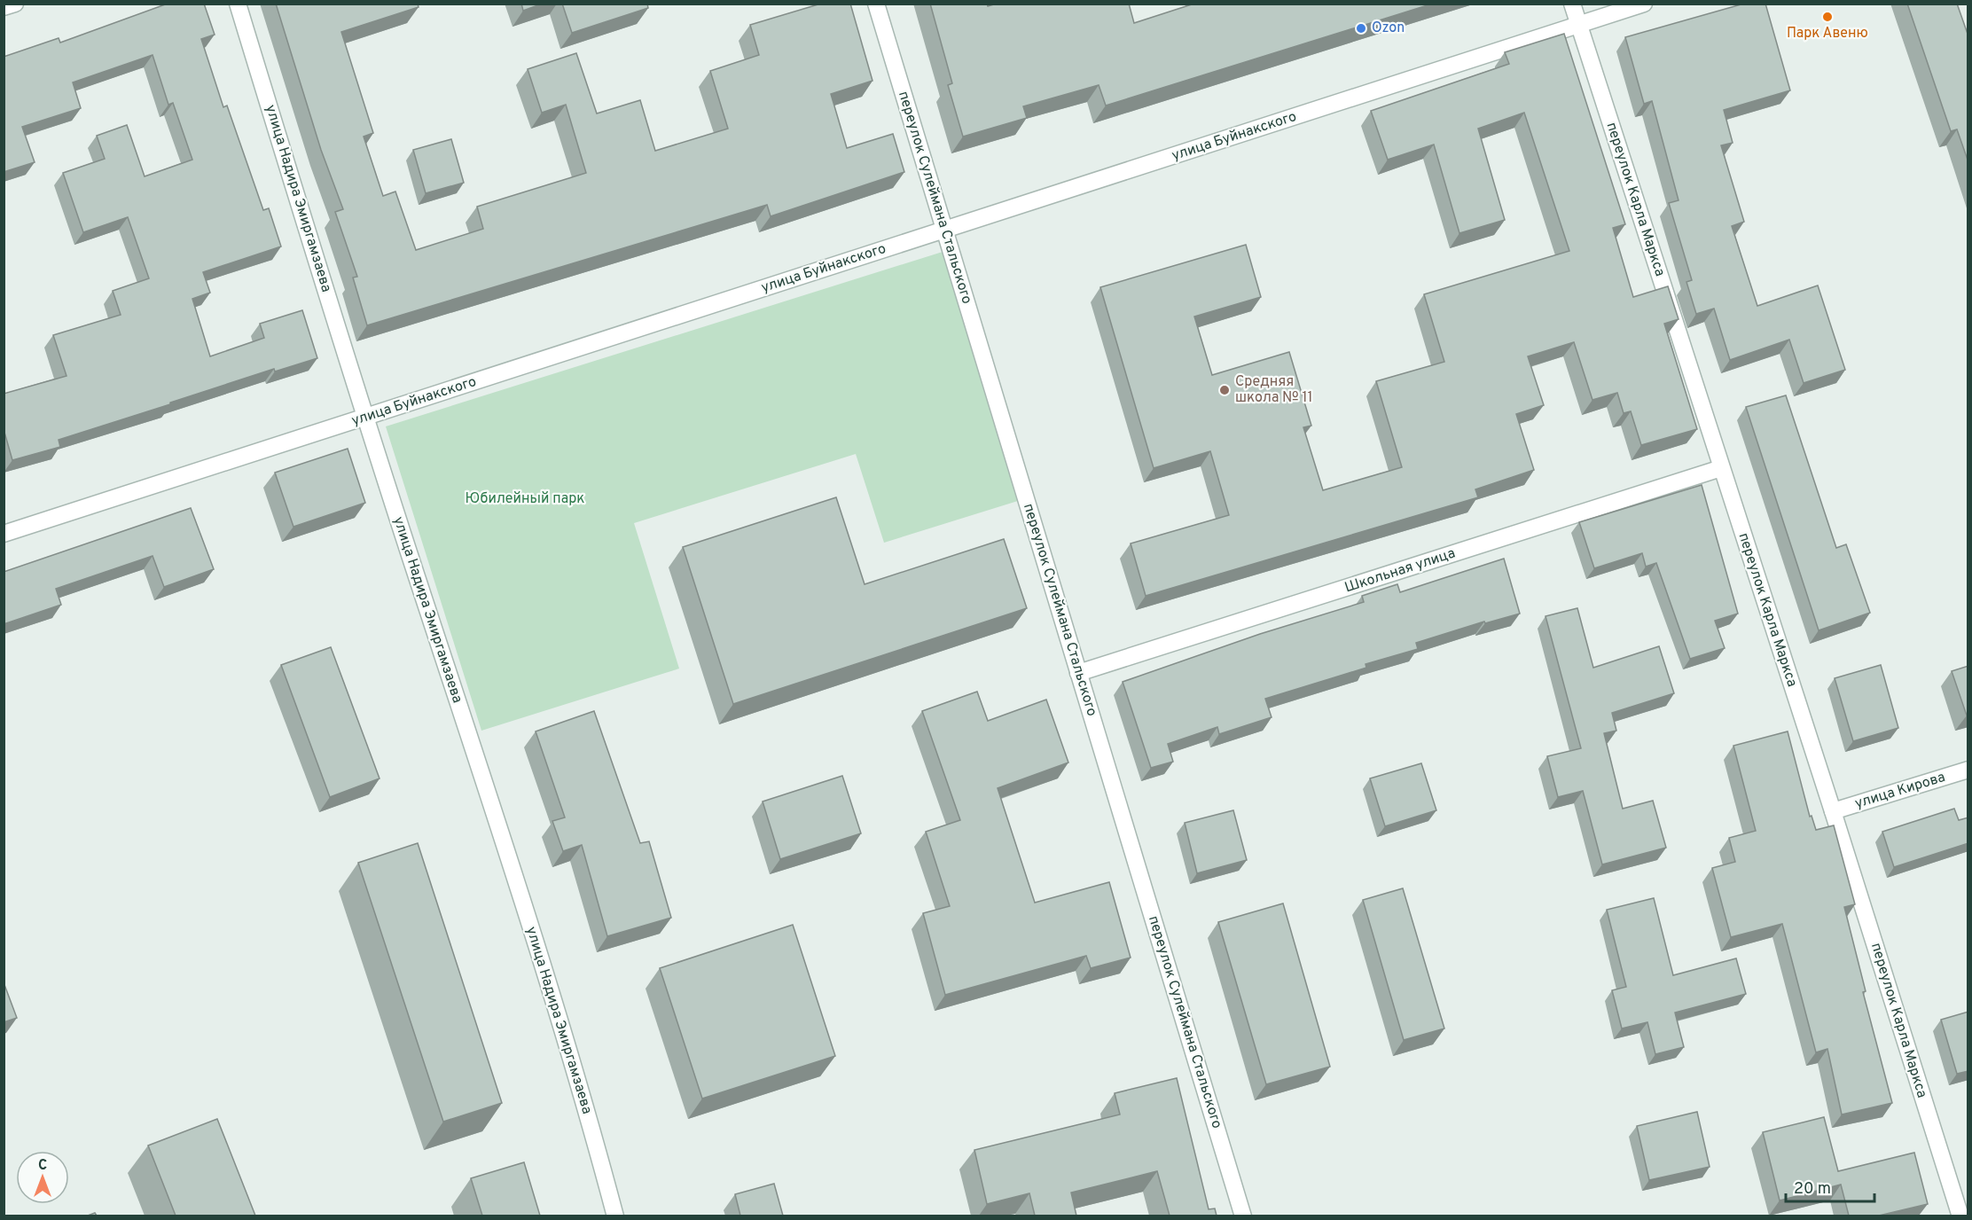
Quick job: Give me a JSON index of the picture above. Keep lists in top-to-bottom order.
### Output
{
  "streets": {
    "street": [
      "улица Буйнакского",
      "переулок Сулеймана Стальского",
      "улица Надира Эмиргамзаева",
      "переулок Карла Маркса",
      "Школьная улица",
      "улица Кирова"
    ]
  },
  "crossings": [
    ["улица Буйнакского", "переулок Сулеймана Стальского"],
    ["улица Буйнакского", "улица Надира Эмиргамзаева"],
    ["улица Буйнакского", "переулок Карла Маркса"],
    ["переулок Сулеймана Стальского", "Школьная улица"],
    ["переулок Карла Маркса", "Школьная улица"],
    ["переулок Карла Маркса", "улица Кирова"]
  ],
  "parks": ["Юбилейный парк"],
  "places": ["Парк Авеню", "Ozon", "Средняя школа № 11"],
  "scale_bar": "20 m",
  "north": "top"
}
